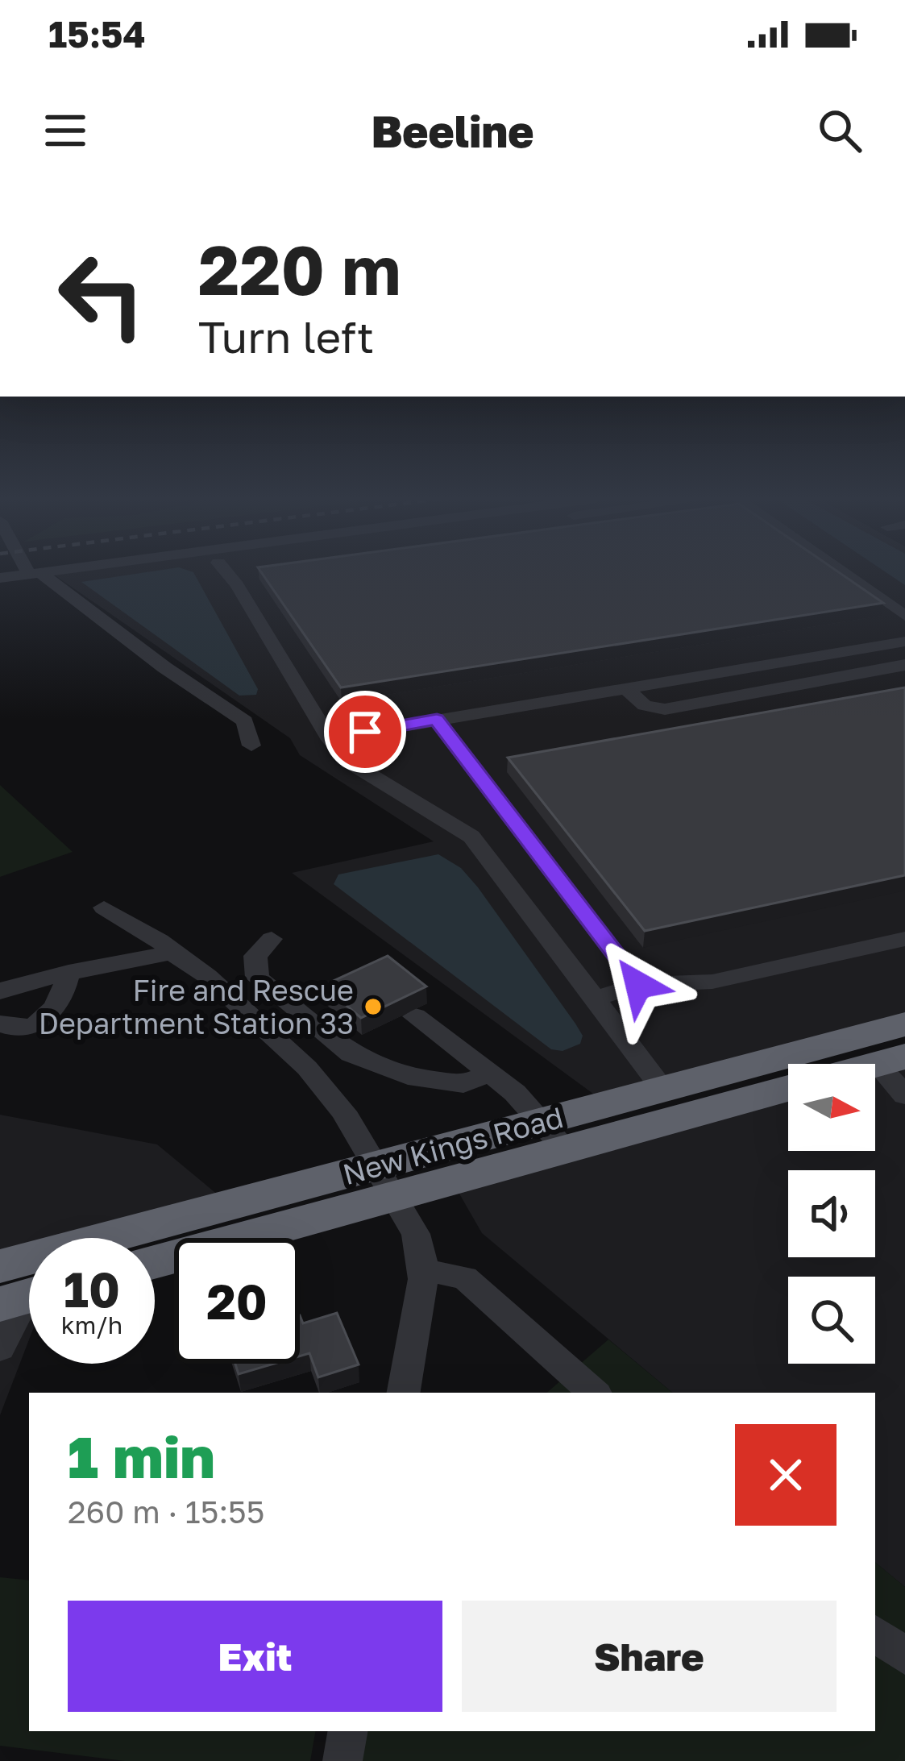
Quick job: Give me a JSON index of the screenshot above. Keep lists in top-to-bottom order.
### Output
{
  "streets": {
    "highway": ["New Kings Road"]
  },
  "places": ["Fire and Rescue Department Station 33"],
  "north": "right",
  "page": {
    "status": "15:54",
    "header": "Beeline",
    "turn": ["220 m", "Turn left"],
    "speed": "10 km/h",
    "limit": "20",
    "heading": ["1 min", "260 m · 15:55"],
    "buttons": ["Exit", "Share"]
  }
}
